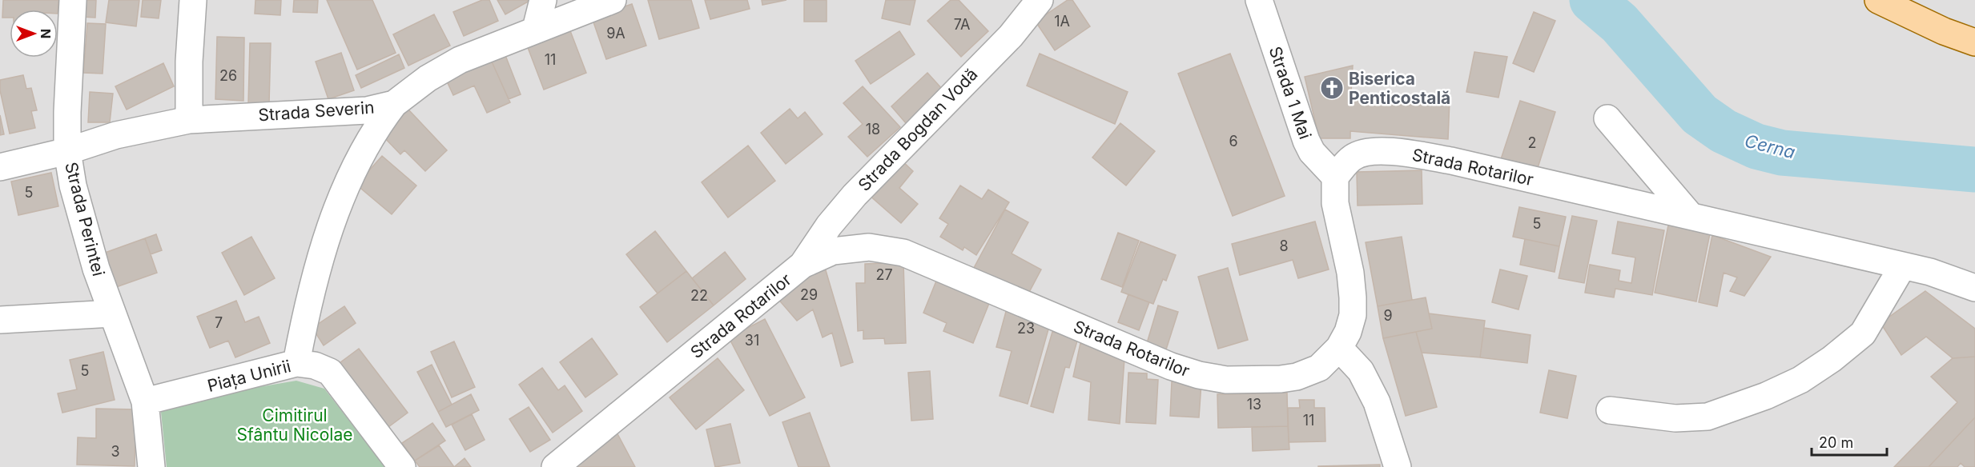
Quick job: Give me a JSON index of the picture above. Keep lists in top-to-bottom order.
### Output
{
  "streets": {
    "street": [
      "Strada 1 Mai",
      "Strada Severin",
      "Strada Bogdan Vodă",
      "Strada Rotarilor",
      "Strada Perintei",
      "Piața Unirii"
    ]
  },
  "crossings": [
    ["Strada 1 Mai", "Strada Rotarilor"],
    ["Strada Severin", "Strada Perintei"],
    ["Strada Bogdan Vodă", "Strada Rotarilor"],
    ["Strada Perintei", "Piața Unirii"]
  ],
  "water": ["Cerna"],
  "parks": ["Cimitirul Sfântu Nicolae"],
  "places": {
    "church": ["Biserica Penticostală"]
  },
  "house_numbers": [
    "1A",
    "7A",
    "9A",
    "11",
    "26",
    "18",
    "6",
    "2",
    "5",
    "5",
    "8",
    "27",
    "29",
    "22",
    "9",
    "7",
    "23",
    "31",
    "5",
    "13",
    "11",
    "3"
  ],
  "scale_bar": "20 m",
  "north": "right"
}
